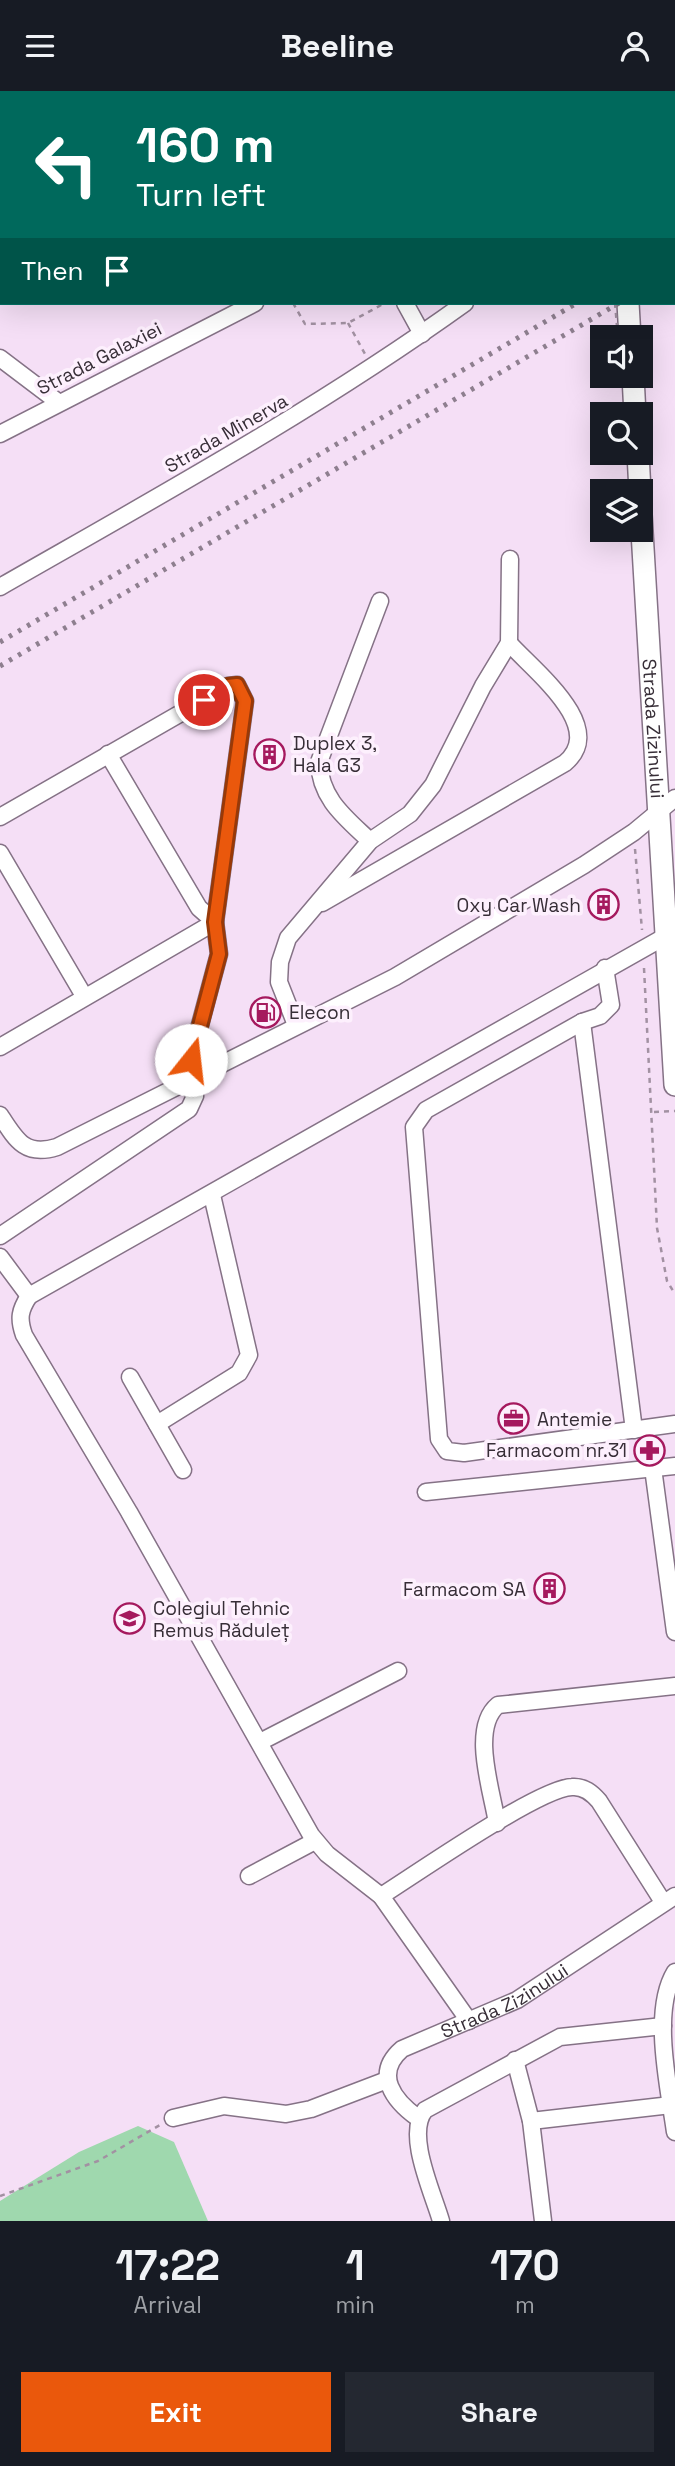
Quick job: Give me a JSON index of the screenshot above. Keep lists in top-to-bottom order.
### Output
{
  "streets": {
    "main road": ["Strada Zizinului"],
    "street": ["Strada Galaxiei", "Strada Minerva"]
  },
  "places": {
    "building": ["Duplex 3, Hala G3", "Oxy Car Wash", "Farmacom SA"],
    "fuel station": ["Elecon"],
    "office": ["Antemie"],
    "pharmacy": ["Farmacom nr.31"],
    "school or university": ["Colegiul Tehnic Remus Răduleț"]
  },
  "page": {
    "header": "Beeline",
    "turn": ["160 m", "Turn left"],
    "then": "Then",
    "eta": [
      "17:22",
      "Arrival",
      "1",
      "min",
      "170",
      "m"
    ],
    "buttons": ["Exit", "Share"]
  }
}
